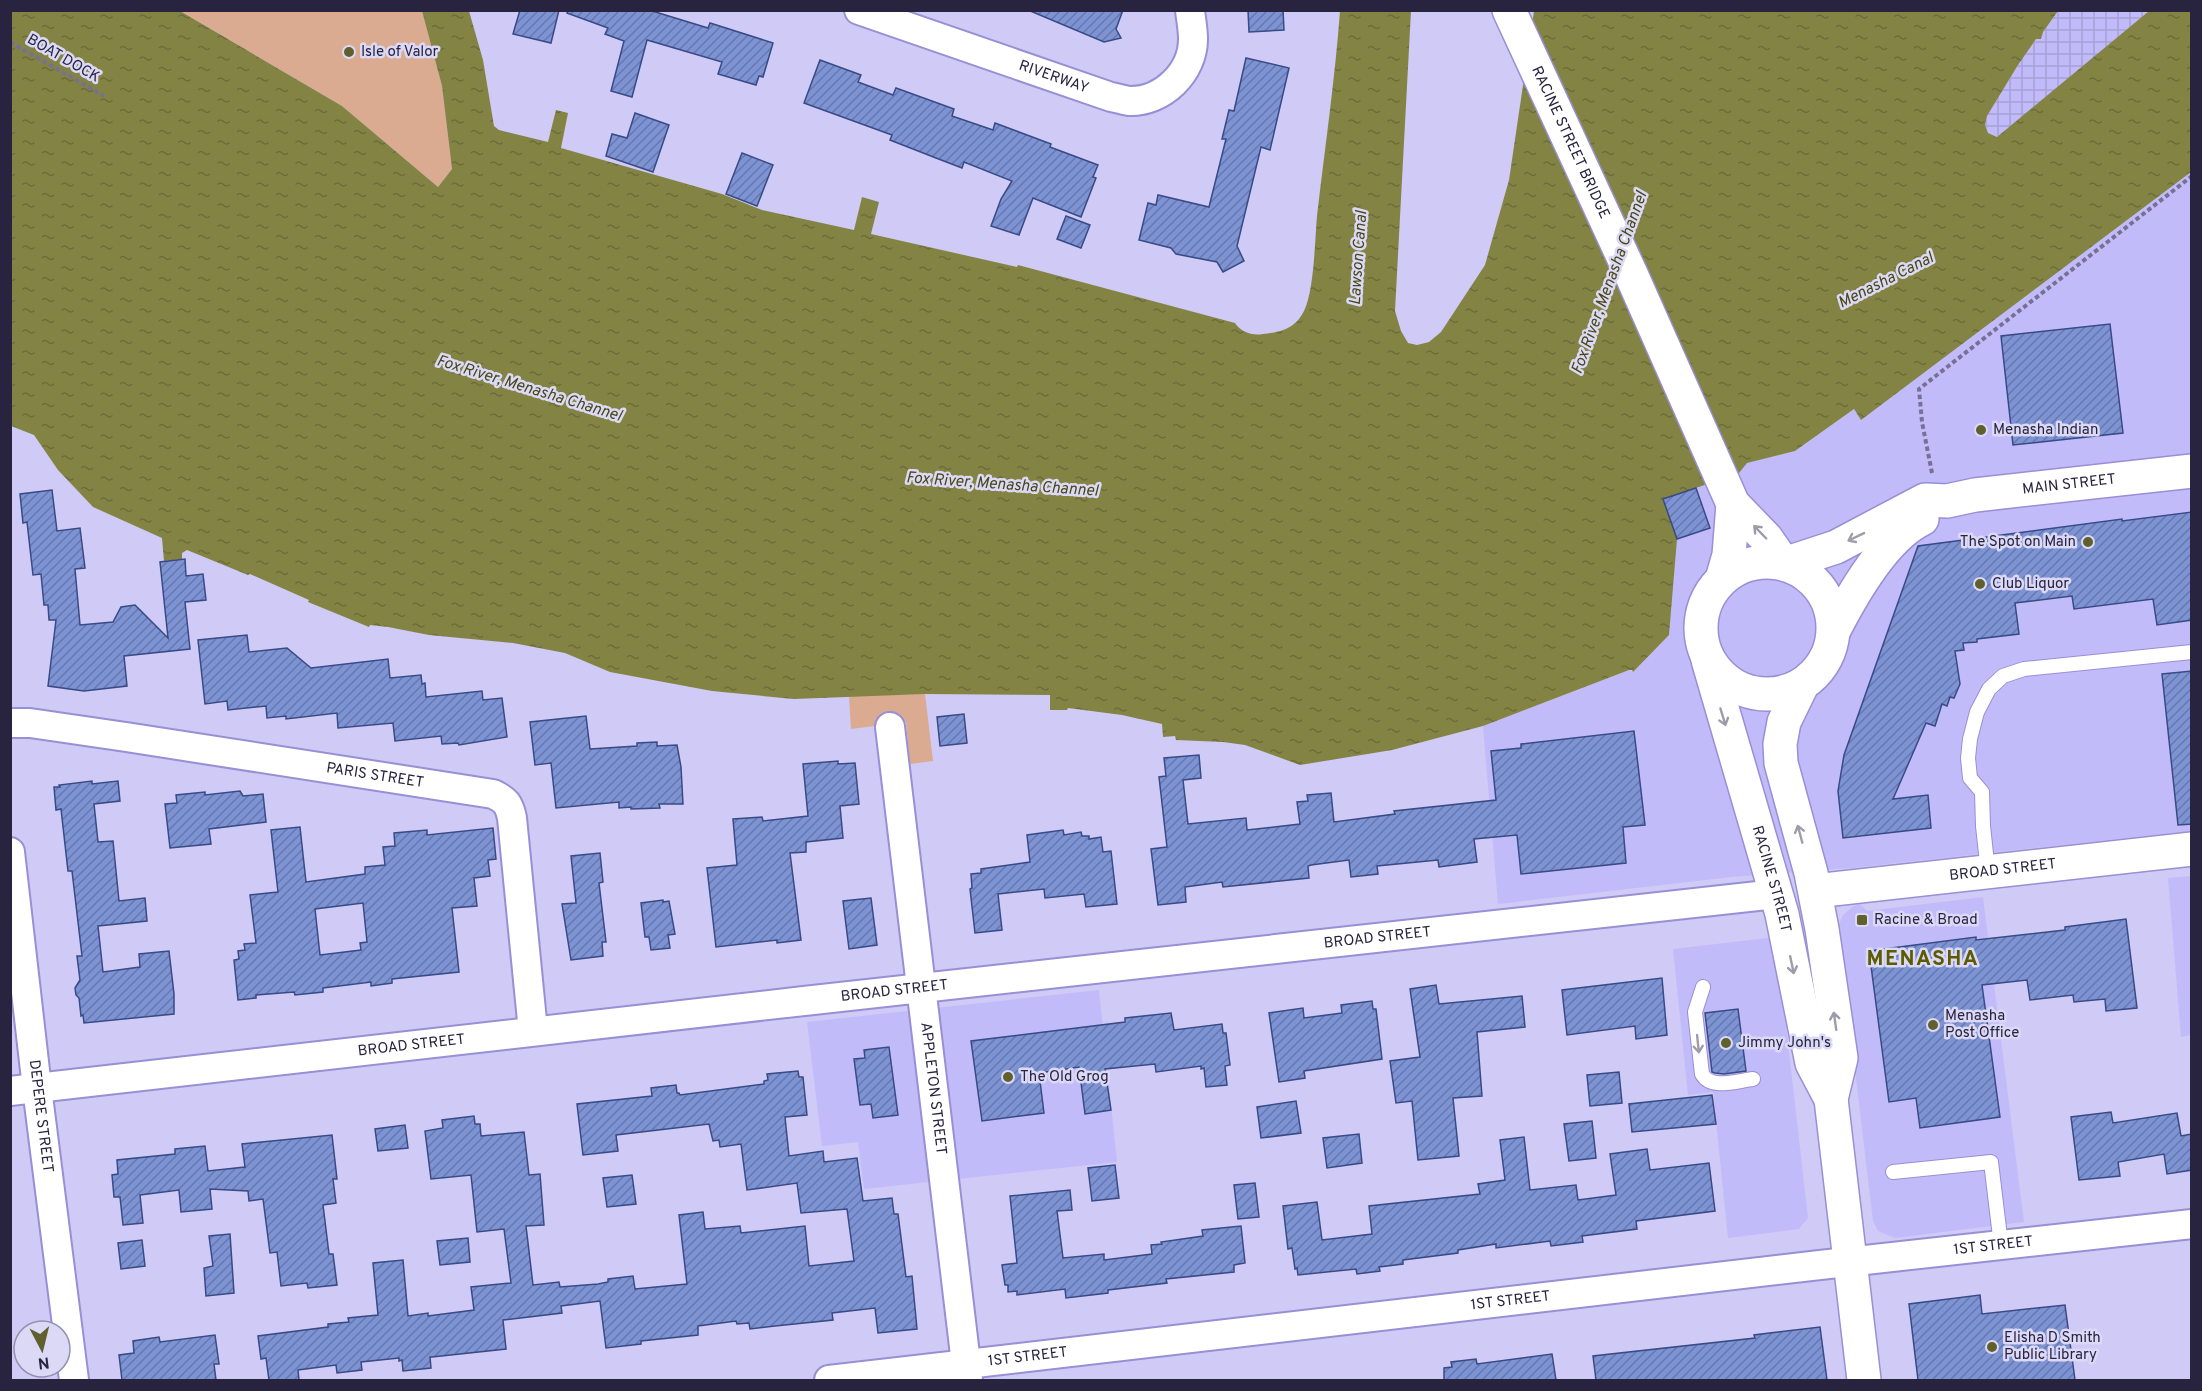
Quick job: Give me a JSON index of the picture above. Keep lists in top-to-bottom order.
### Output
{
  "streets": {
    "main road": [
      "RACINE STREET BRIDGE",
      "MAIN STREET",
      "BROAD STREET",
      "RACINE STREET"
    ],
    "street": [
      "RIVERWAY",
      "PARIS STREET",
      "APPLETON STREET",
      "DEPERE STREET",
      "1ST STREET"
    ],
    "path": ["BOAT DOCK"]
  },
  "crossings": [
    ["MAIN STREET", "RACINE STREET"],
    ["PARIS STREET", "BROAD STREET"],
    ["BROAD STREET", "RACINE STREET"],
    ["BROAD STREET", "APPLETON STREET"],
    ["BROAD STREET", "DEPERE STREET"],
    ["RACINE STREET", "1ST STREET"],
    ["APPLETON STREET", "1ST STREET"]
  ],
  "districts": ["MENASHA"],
  "water": ["Lawson Canal", "Menasha Canal", "Fox River, Menasha Channel"],
  "places": {
    "other": [
      "Isle of Valor",
      "Menasha Indian",
      "The Spot on Main",
      "Club Liquor",
      "Menasha Post Office",
      "Jimmy John's",
      "The Old Grog",
      "Elisha D Smith Public Library"
    ],
    "transit": ["Racine & Broad"]
  },
  "north": "bottom"
}
